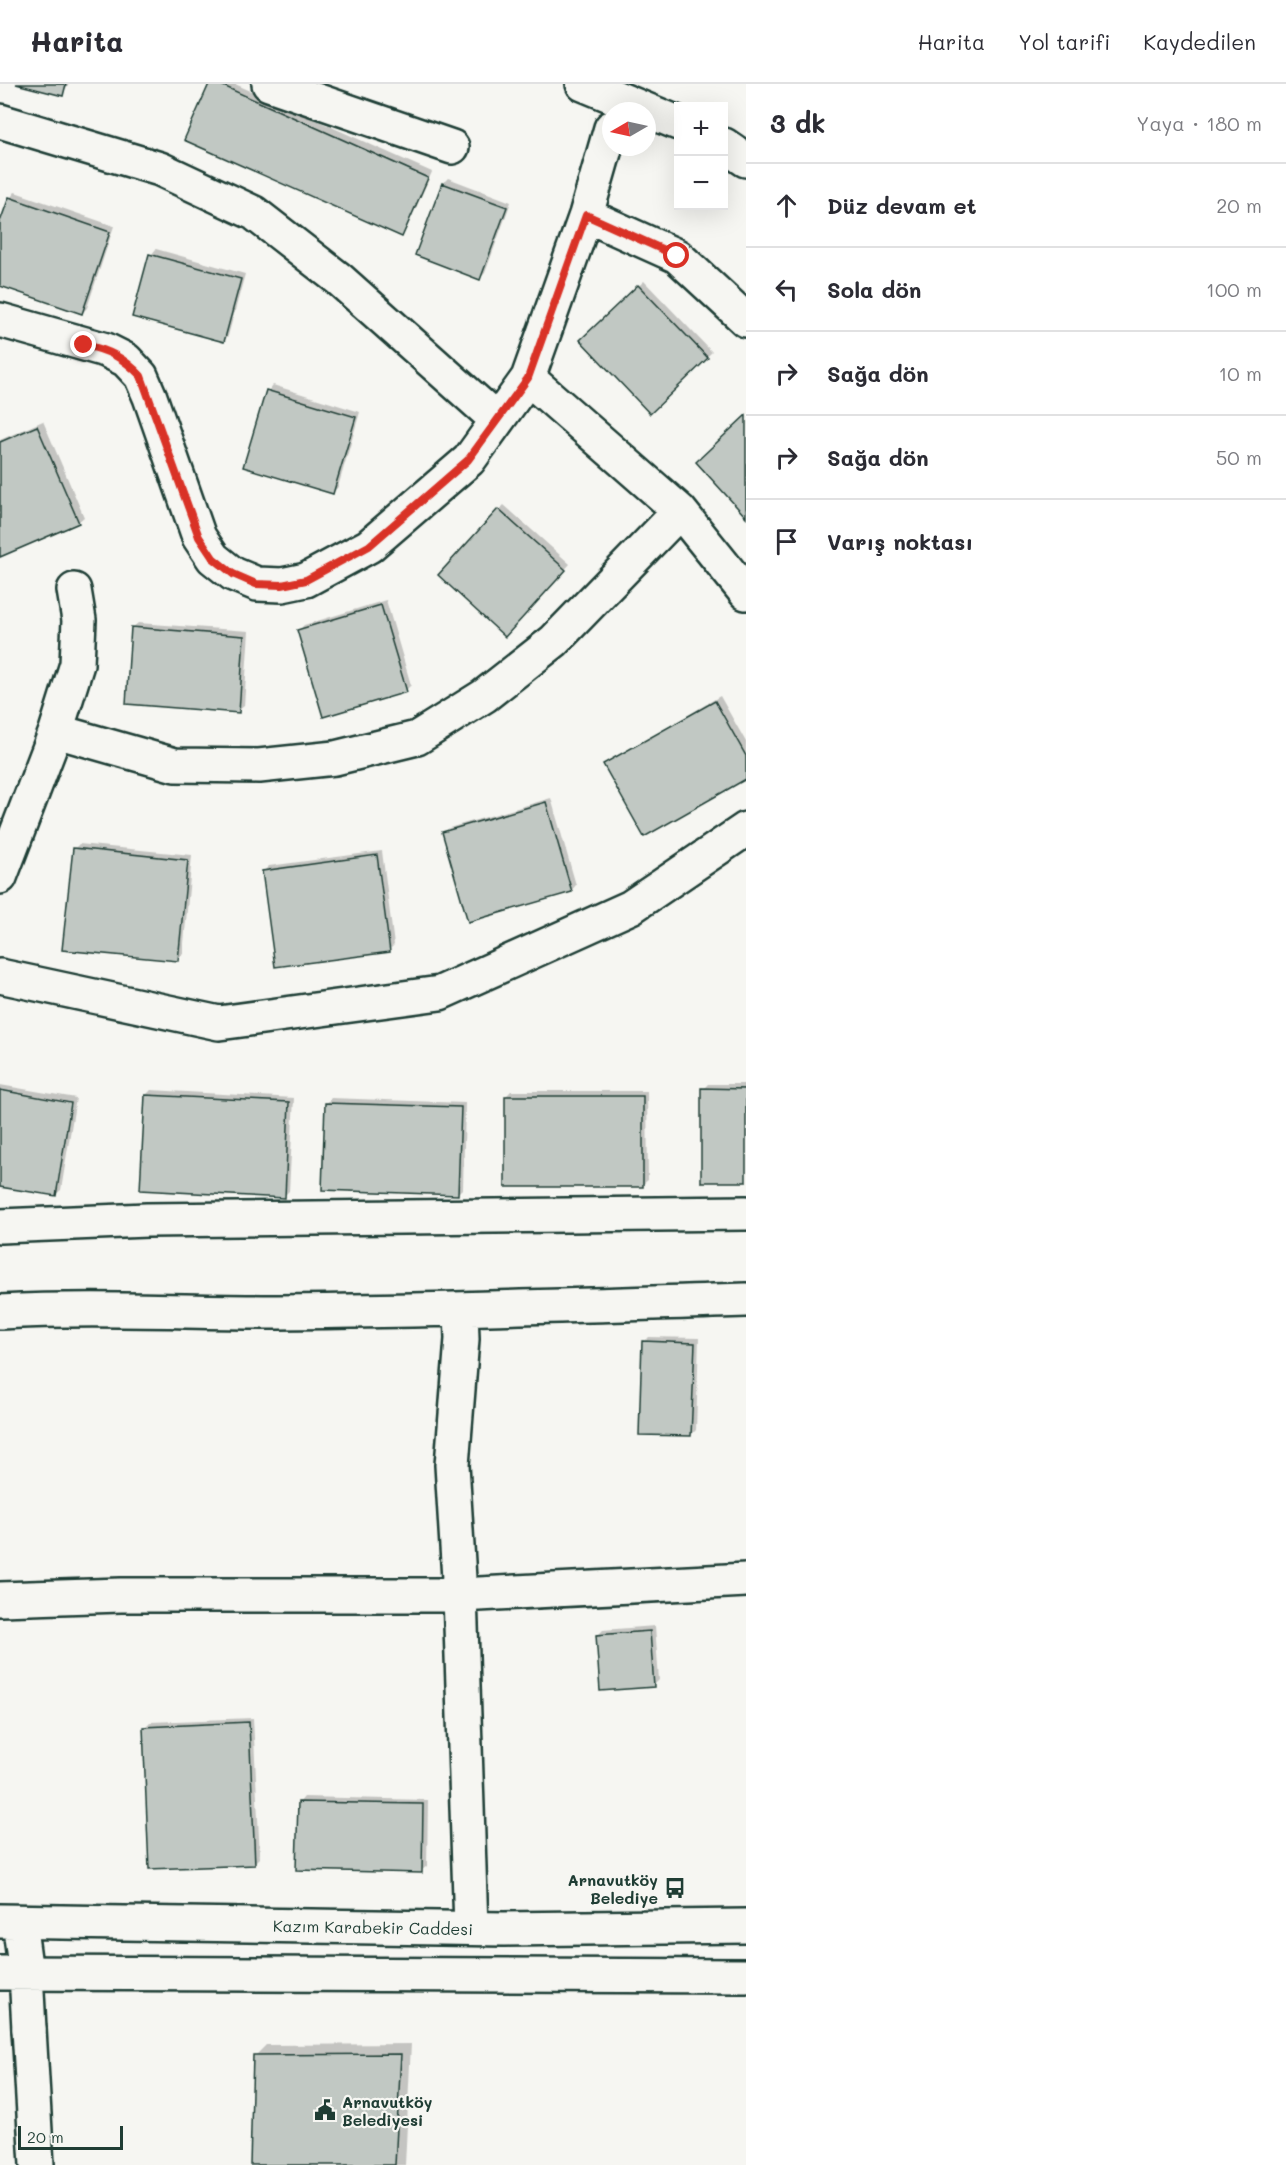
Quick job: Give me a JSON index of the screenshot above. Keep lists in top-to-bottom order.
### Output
{
  "streets": {
    "main road": ["Kazım Karabekir Caddesi"]
  },
  "places": {
    "bus stop": ["Arnavutköy Belediye"],
    "public building": ["Arnavutköy Belediyesi"]
  },
  "scale_bar": "20 m",
  "north": "left",
  "page": {
    "header": "Harita",
    "nav": ["Harita", "Yol tarifi", "Kaydedilen"],
    "heading": ["3 dk", "Yaya · 180 m"],
    "map_buttons": ["+", "−"],
    "list": [
      ["Düz devam et", "20 m"],
      ["Sola dön", "100 m"],
      ["Sağa dön", "10 m"],
      ["Sağa dön", "50 m"],
      "Varış noktası"
    ],
    "scale": "20 m"
  }
}
